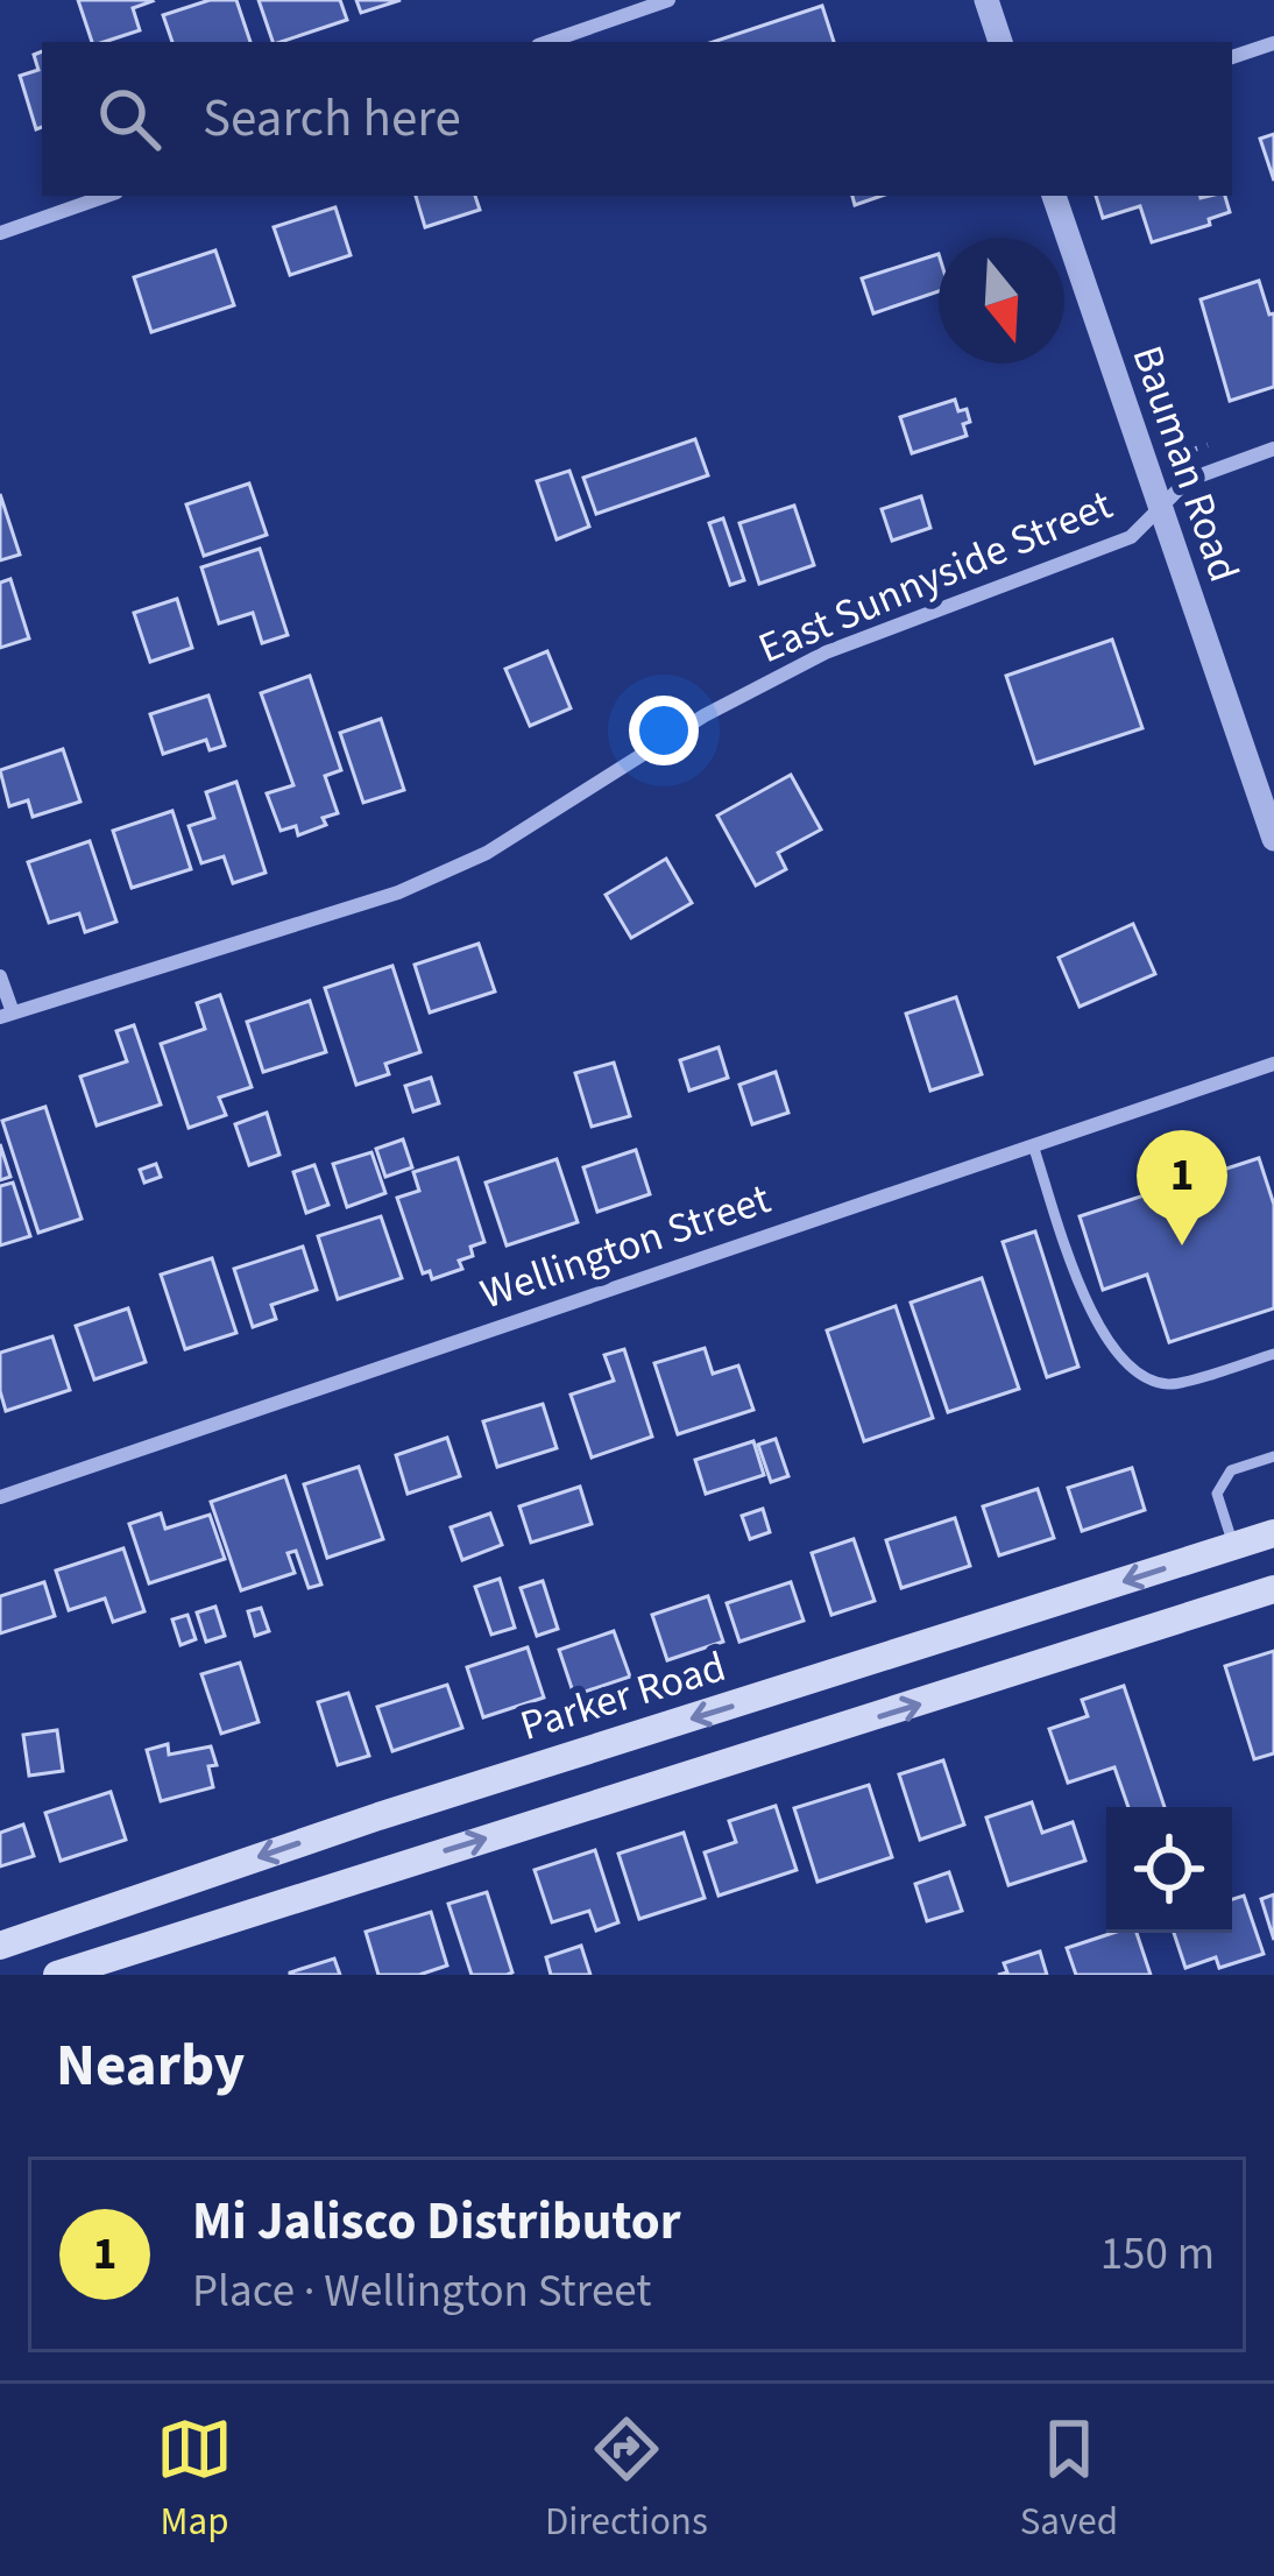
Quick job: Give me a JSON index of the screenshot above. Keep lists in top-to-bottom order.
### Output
{
  "streets": {
    "main road": ["Parker Road"],
    "street": ["Bauman Road", "East Sunnyside Street", "Wellington Street"]
  },
  "crossings": [
    ["Bauman Road", "East Sunnyside Street"]
  ],
  "north": "bottom",
  "page": {
    "search": "Search here",
    "pins": "1",
    "heading": "Nearby",
    "list": [
      {
        "mark": "1",
        "name": "Mi Jalisco Distributor",
        "note": "Place · Wellington Street",
        "value": "150 m"
      }
    ],
    "nav": ["Map", "Directions", "Saved"]
  }
}
